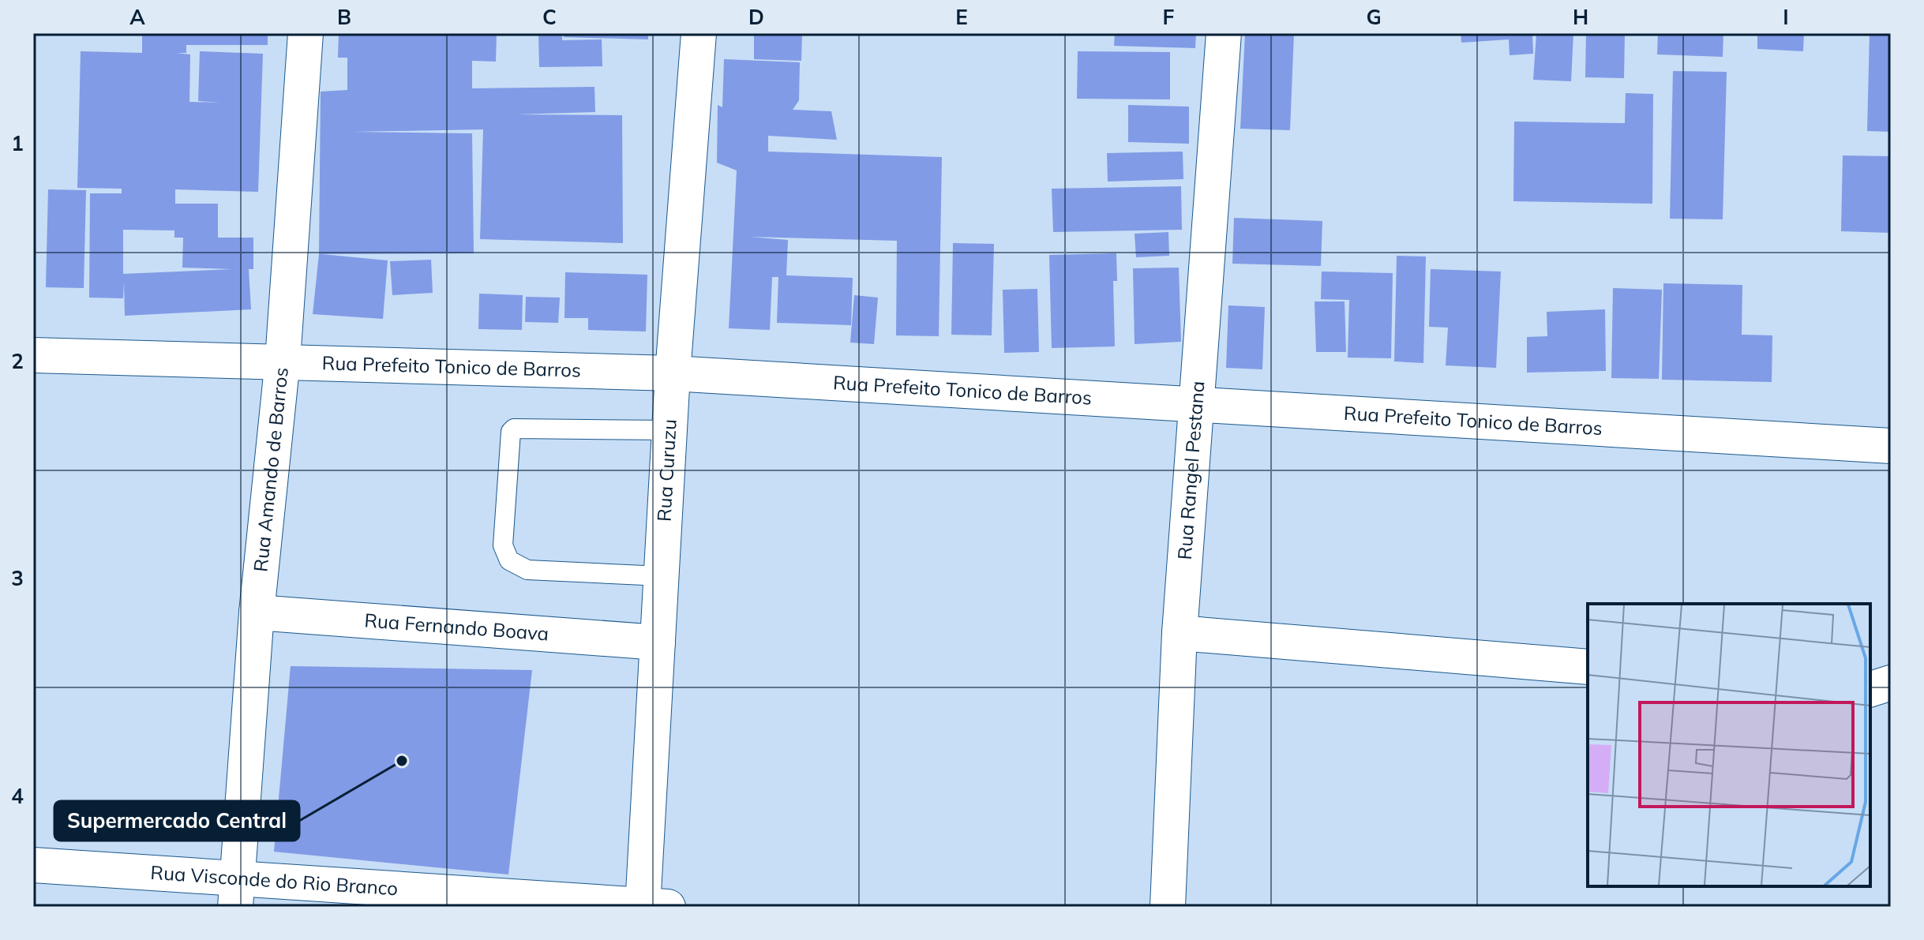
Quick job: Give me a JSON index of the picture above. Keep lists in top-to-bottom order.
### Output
{
  "streets": {
    "street": [
      "Rua Prefeito Tonico de Barros",
      "Rua Curuzu",
      "Rua Rangel Pestana",
      "Rua Amando de Barros",
      "Rua Fernando Boava",
      "Rua Visconde do Rio Branco"
    ]
  },
  "crossings": [
    ["Rua Prefeito Tonico de Barros", "Rua Curuzu"],
    ["Rua Prefeito Tonico de Barros", "Rua Rangel Pestana"],
    ["Rua Prefeito Tonico de Barros", "Rua Amando de Barros"],
    ["Rua Curuzu", "Rua Fernando Boava"],
    ["Rua Curuzu", "Rua Visconde do Rio Branco"],
    ["Rua Amando de Barros", "Rua Fernando Boava"],
    ["Rua Amando de Barros", "Rua Visconde do Rio Branco"]
  ],
  "places": ["Supermercado Central"],
  "grid": {
    "columns": [
      "A",
      "B",
      "C",
      "D",
      "E",
      "F",
      "G",
      "H",
      "I"
    ],
    "rows": [
      "1",
      "2",
      "3",
      "4"
    ]
  }
}
